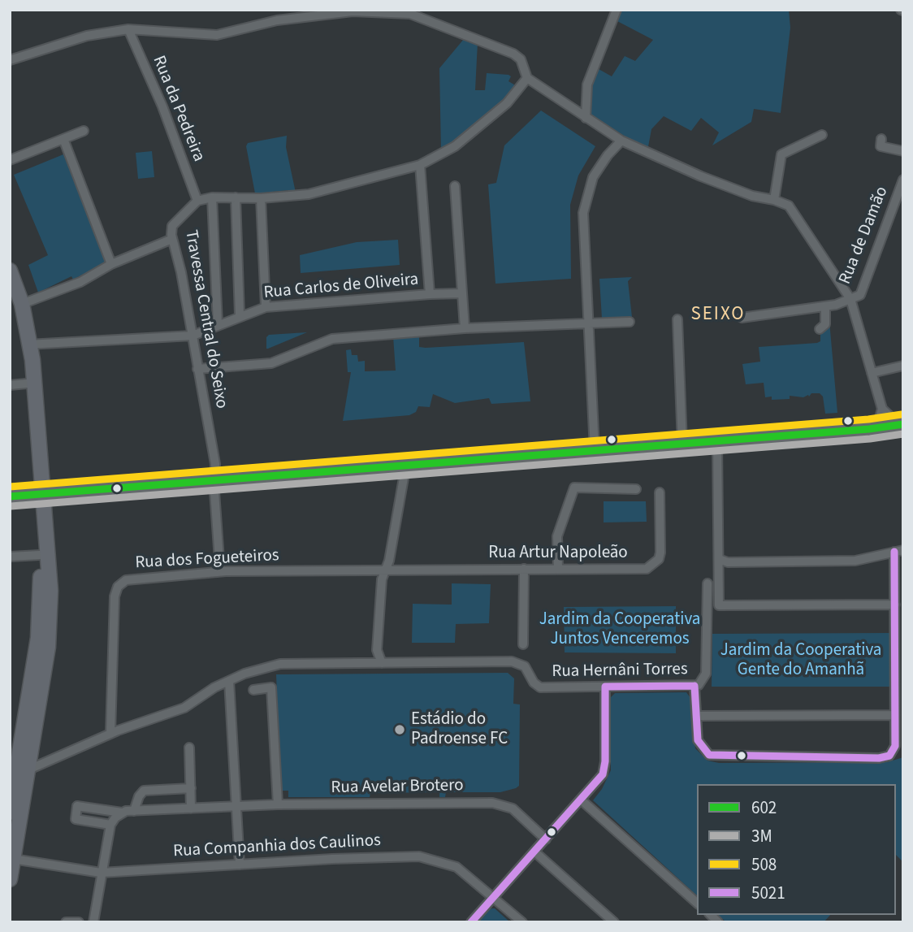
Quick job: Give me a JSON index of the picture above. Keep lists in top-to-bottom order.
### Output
{
  "streets": {
    "street": [
      "Rua da Pedreira",
      "Rua de Damão",
      "Rua Carlos de Oliveira",
      "Travessa Central do Seixo",
      "Rua Artur Napoleão",
      "Rua dos Fogueteiros",
      "Rua Hernâni Torres",
      "Rua Avelar Brotero",
      "Rua Companhia dos Caulinos"
    ]
  },
  "crossings": [
    ["Rua da Pedreira", "Travessa Central do Seixo"],
    ["Rua Carlos de Oliveira", "Travessa Central do Seixo"],
    ["Travessa Central do Seixo", "Rua dos Fogueteiros"],
    ["Rua Artur Napoleão", "Rua dos Fogueteiros"]
  ],
  "districts": ["SEIXO"],
  "parks": ["Jardim da Cooperativa Juntos Venceremos", "Jardim da Cooperativa Gente do Amanhã"],
  "places": ["Estádio do Padroense FC"],
  "lines": [
    "transit line 508",
    "transit line 602",
    "transit line 3M",
    "transit line 5021"
  ],
  "legend": [
    "602",
    "3M",
    "508",
    "5021"
  ]
}
